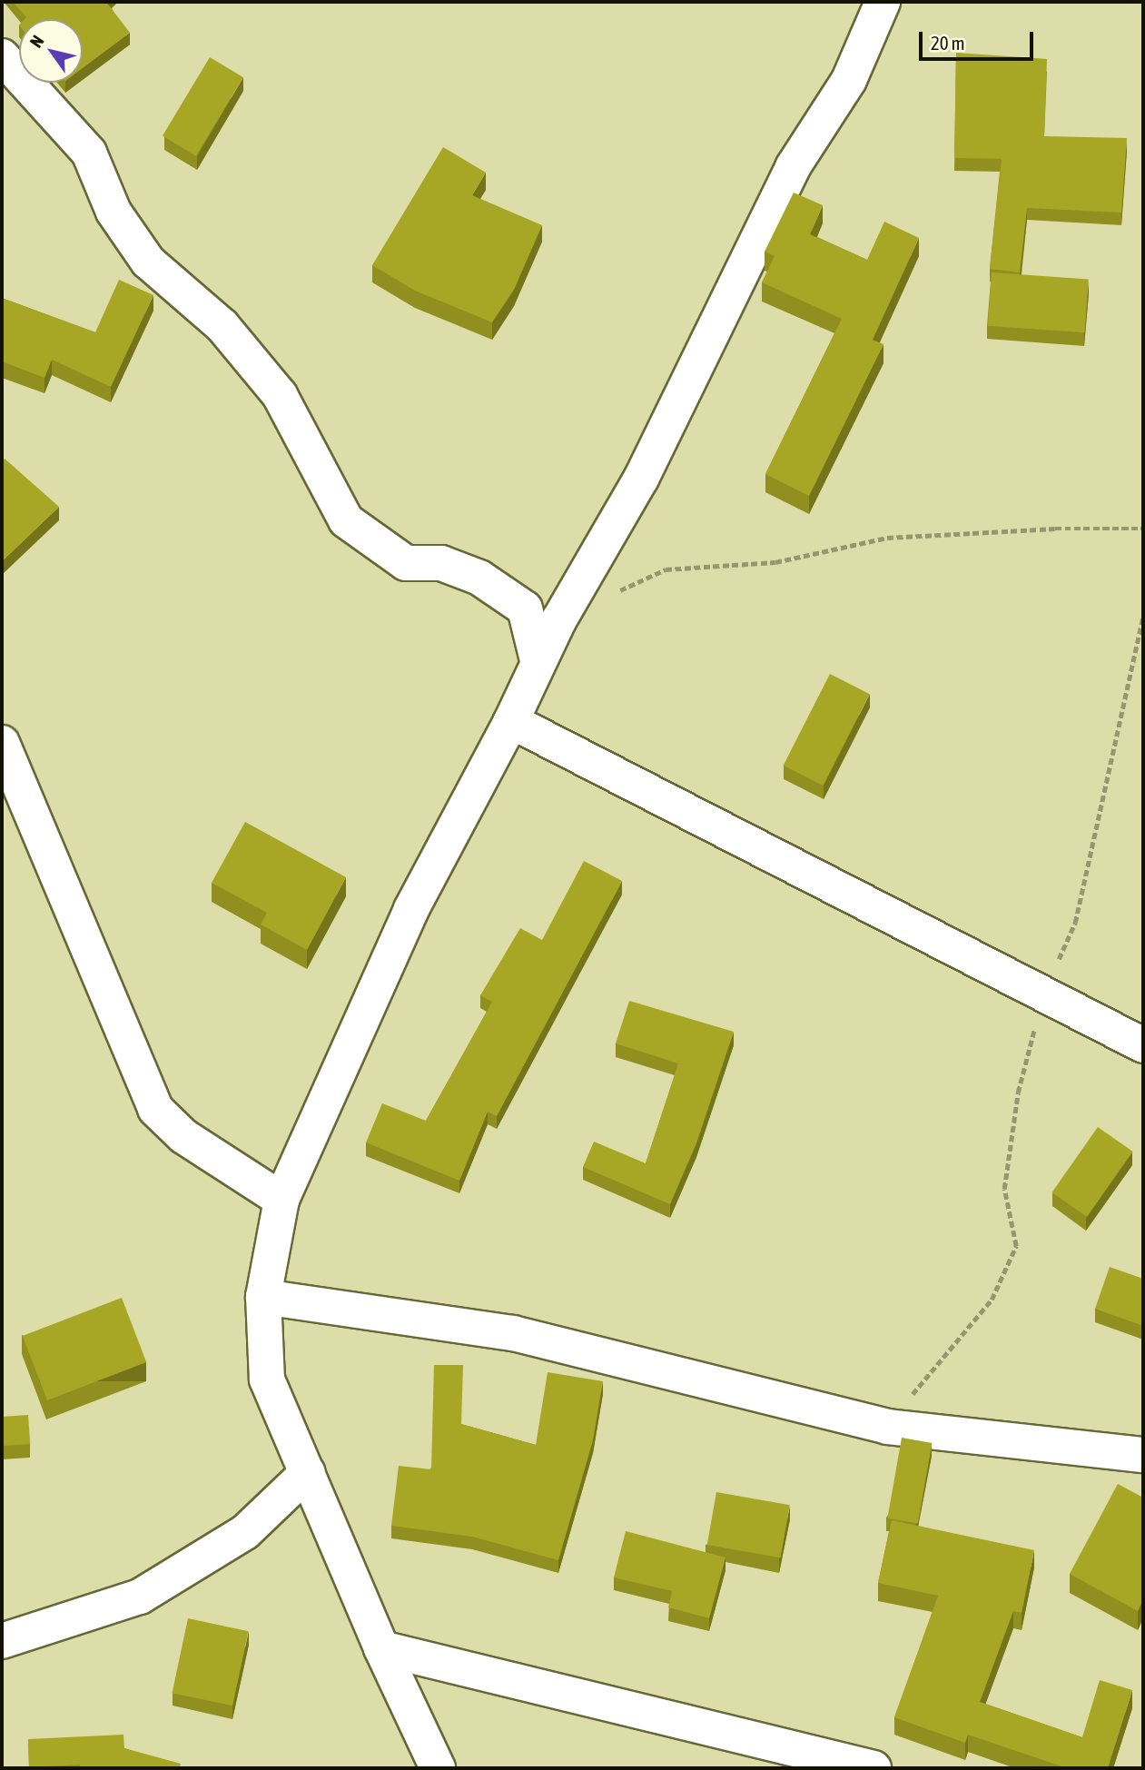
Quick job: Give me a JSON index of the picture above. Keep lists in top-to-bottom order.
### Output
{
  "scale_bar": "20 m",
  "north": "top left"
}
